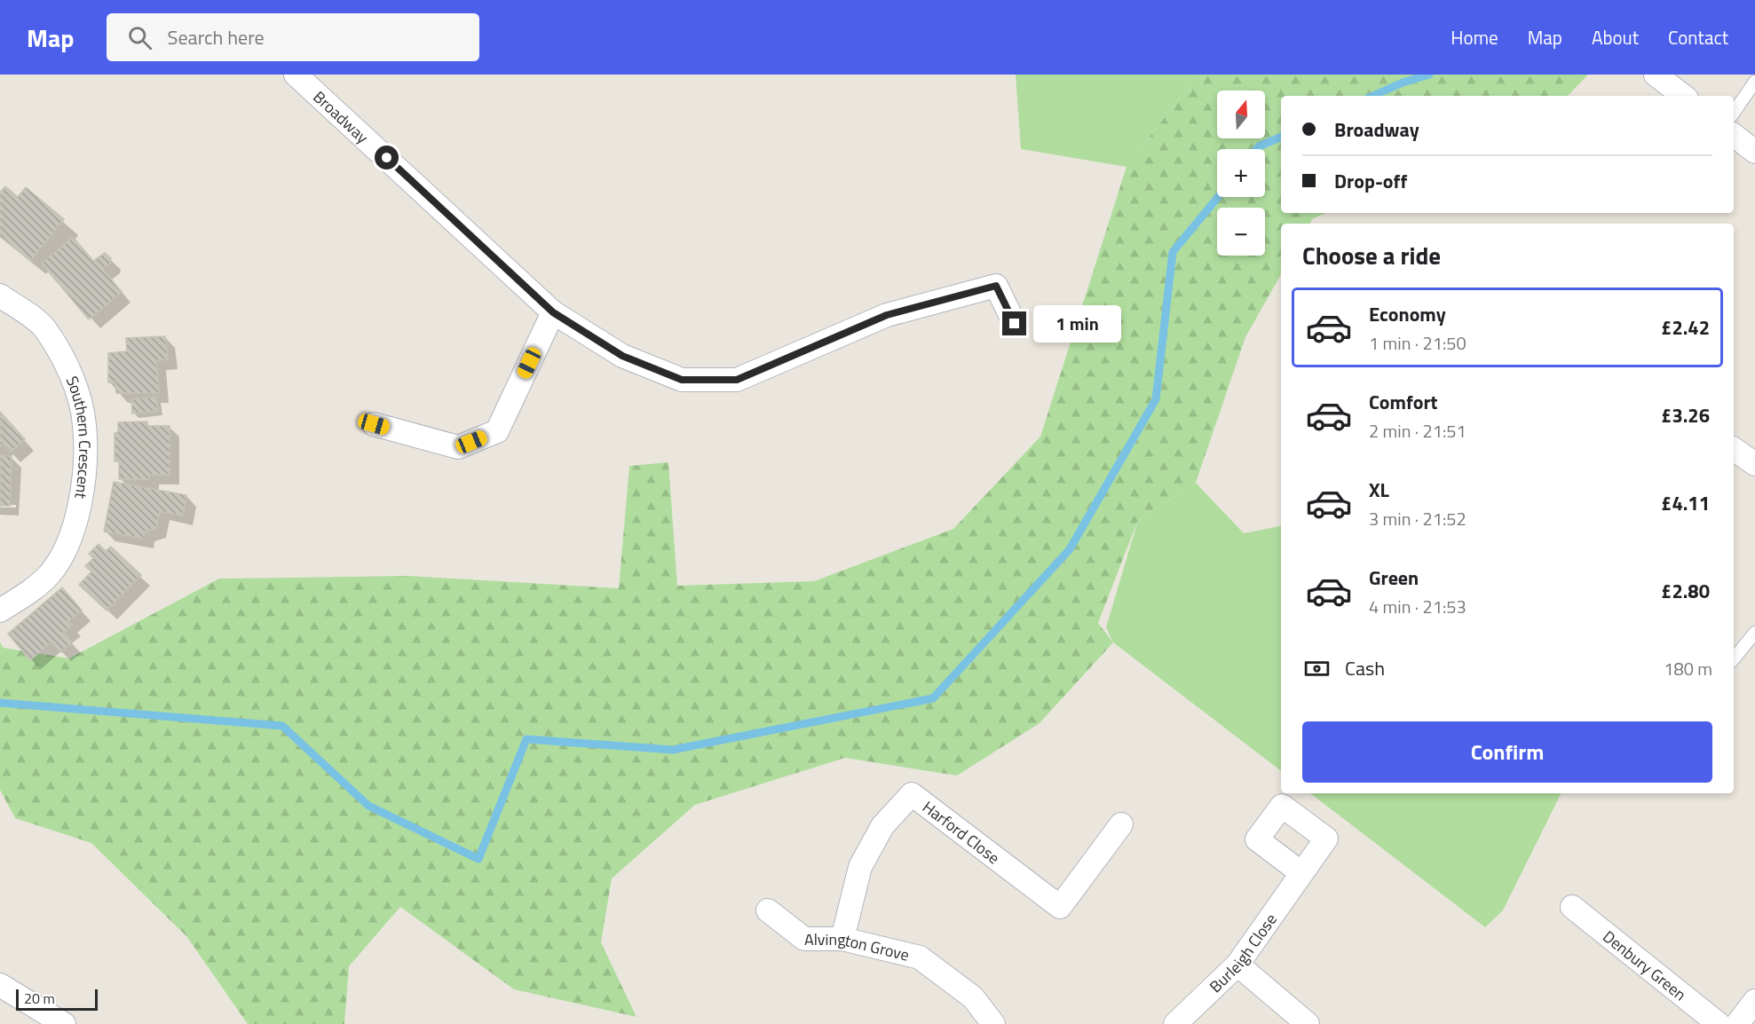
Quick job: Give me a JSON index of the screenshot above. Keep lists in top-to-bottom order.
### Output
{
  "streets": {
    "street": [
      "Broadway",
      "Southern Crescent",
      "Harford Close",
      "Alvington Grove",
      "Burleigh Close",
      "Denbury Green"
    ]
  },
  "crossings": [
    ["Harford Close", "Alvington Grove"]
  ],
  "scale_bar": "20 m",
  "north": "top",
  "page": {
    "header": "Map",
    "search": "Search here",
    "nav": [
      "Home",
      "Map",
      "About",
      "Contact"
    ],
    "map_buttons": ["+", "−"],
    "banner": ["Broadway", "Drop-off"],
    "heading": "Choose a ride",
    "list": [
      {
        "name": "Economy",
        "note": "1 min · 21:50",
        "value": "£2.42"
      },
      {
        "name": "Comfort",
        "note": "2 min · 21:51",
        "value": "£3.26"
      },
      {
        "name": "XL",
        "note": "3 min · 21:52",
        "value": "£4.11"
      },
      {
        "name": "Green",
        "note": "4 min · 21:53",
        "value": "£2.80"
      }
    ],
    "bubble": "1 min",
    "pay": ["Cash", "180 m"],
    "buttons": "Confirm",
    "scale": "20 m"
  }
}
